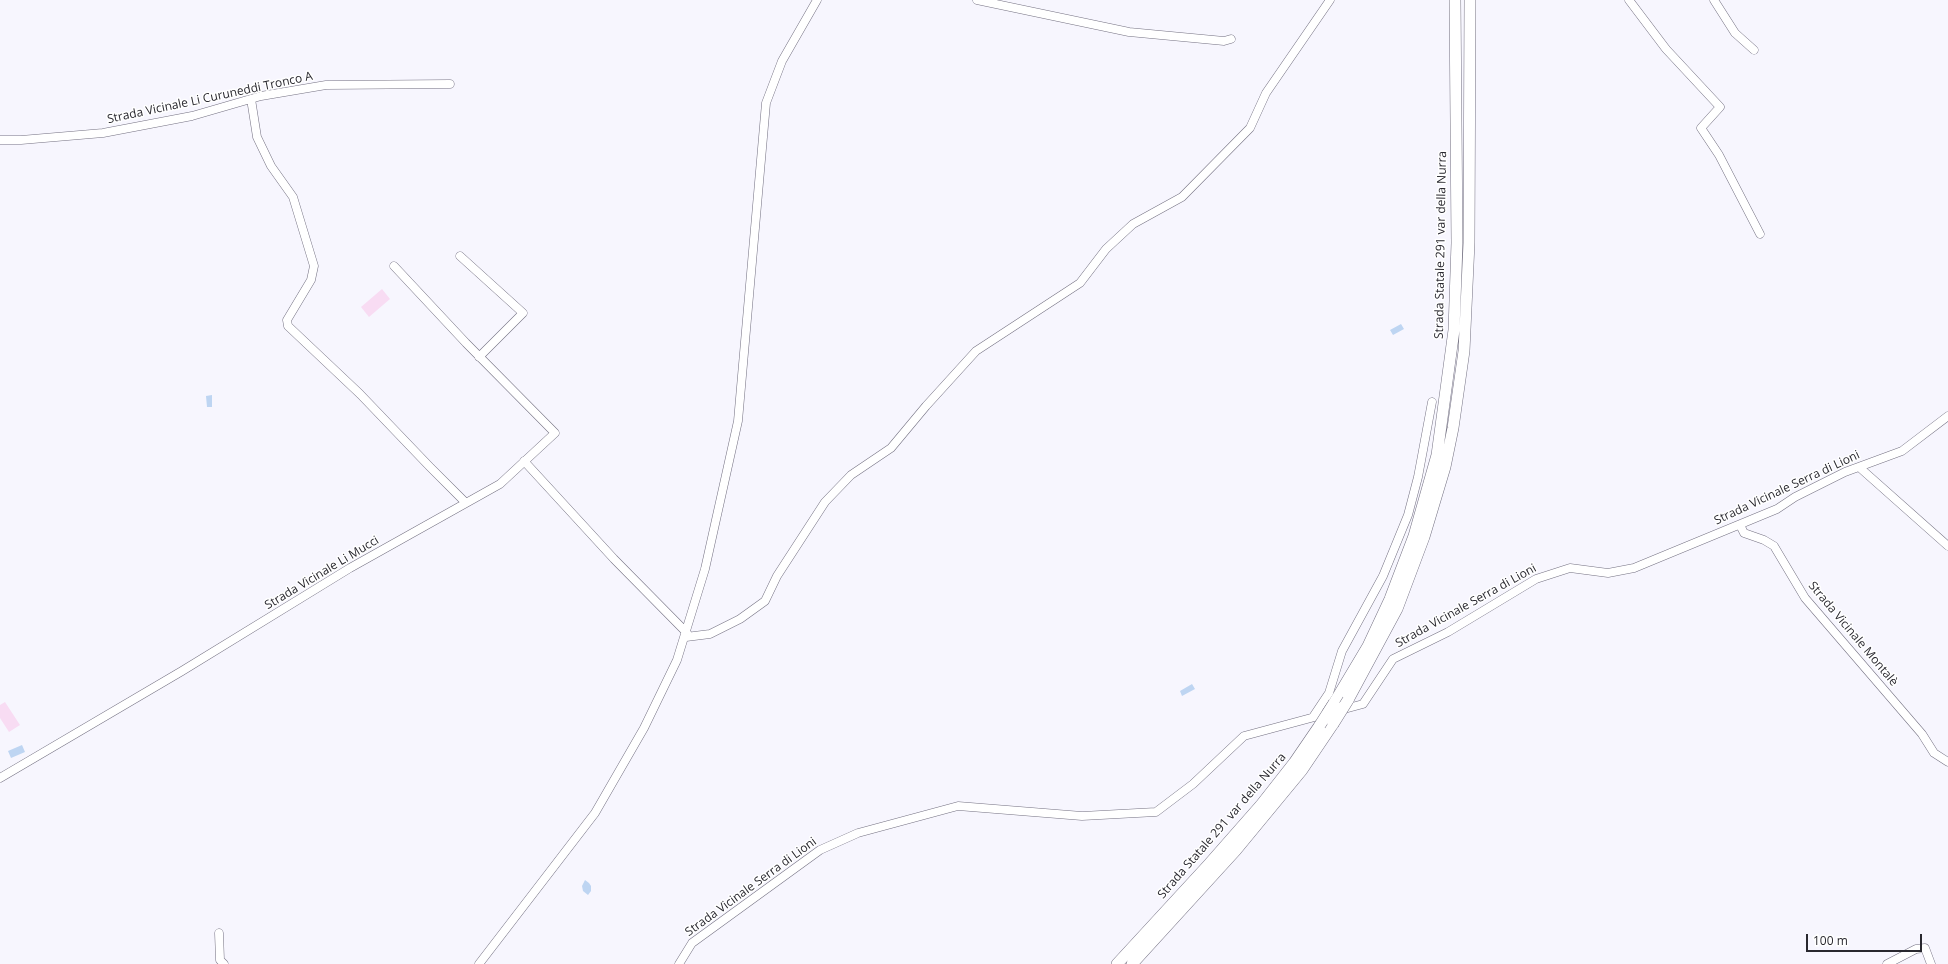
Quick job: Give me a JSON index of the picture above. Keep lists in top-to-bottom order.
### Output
{
  "streets": {
    "highway": ["Strada Statale 291 var della Nurra"],
    "street": [
      "Strada Vicinale Li Curuneddi Tronco A",
      "Strada Vicinale Serra di Lioni",
      "Strada Vicinale Li Mucci",
      "Strada Vicinale Montalè"
    ]
  },
  "crossings": [
    ["Strada Statale 291 var della Nurra", "Strada Vicinale Serra di Lioni"],
    ["Strada Vicinale Serra di Lioni", "Strada Vicinale Montalè"]
  ],
  "scale_bar": "100 m"
}
